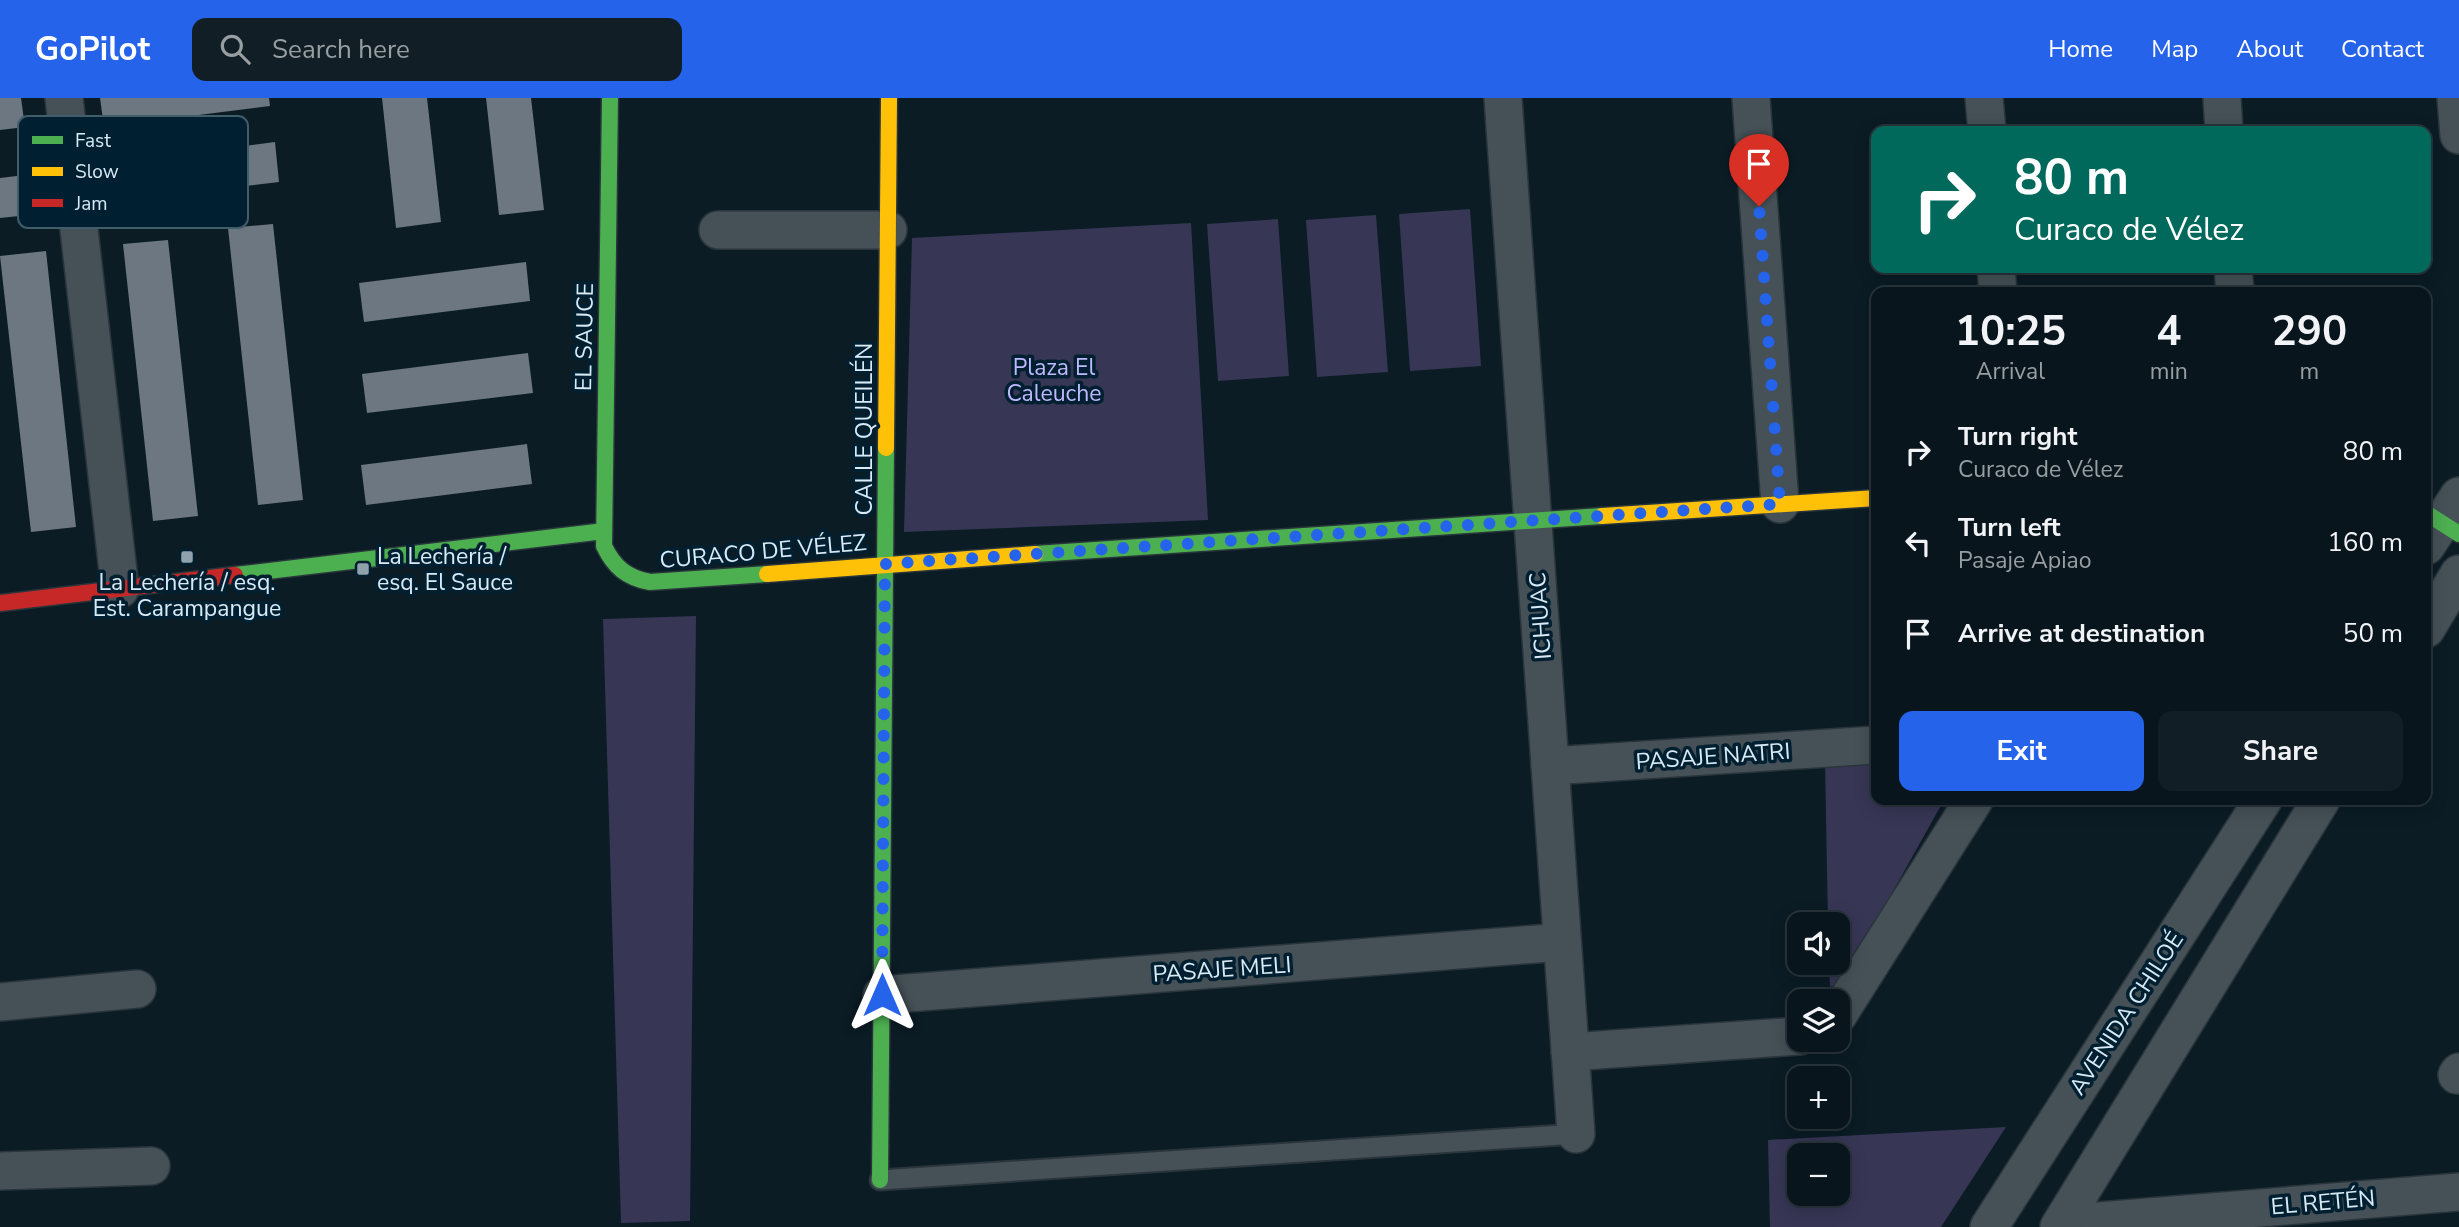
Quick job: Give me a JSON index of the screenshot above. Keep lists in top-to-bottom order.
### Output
{
  "streets": {
    "street": [
      "EL SAUCE",
      "CALLE QUEILÉN",
      "CURACO DE VÉLEZ",
      "ICHUAC",
      "PASAJE NATRI",
      "PASAJE MELI",
      "AVENIDA CHILOÉ",
      "EL RETÉN"
    ]
  },
  "crossings": [
    ["EL SAUCE", "CURACO DE VÉLEZ"],
    ["CALLE QUEILÉN", "CURACO DE VÉLEZ"],
    ["CALLE QUEILÉN", "PASAJE MELI"],
    ["CURACO DE VÉLEZ", "ICHUAC"],
    ["ICHUAC", "PASAJE NATRI"],
    ["ICHUAC", "PASAJE MELI"]
  ],
  "parks": ["Plaza El Caleuche"],
  "places": {
    "transit": ["La Lechería / esq. Est. Carampangue", "La Lechería / esq. El Sauce"]
  },
  "legend": ["Fast", "Slow", "Jam"],
  "page": {
    "header": "GoPilot",
    "search": "Search here",
    "nav": [
      "Home",
      "Map",
      "About",
      "Contact"
    ],
    "turn": ["80 m", "Curaco de Vélez"],
    "eta": [
      "10:25",
      "Arrival",
      "4",
      "min",
      "290",
      "m"
    ],
    "list": [
      {
        "name": "Turn right",
        "note": "Curaco de Vélez",
        "value": "80 m"
      },
      {
        "name": "Turn left",
        "note": "Pasaje Apiao",
        "value": "160 m"
      },
      {
        "name": "Arrive at destination",
        "value": "50 m"
      }
    ],
    "buttons": ["Exit", "Share"],
    "map_buttons": ["+", "−"]
  }
}
